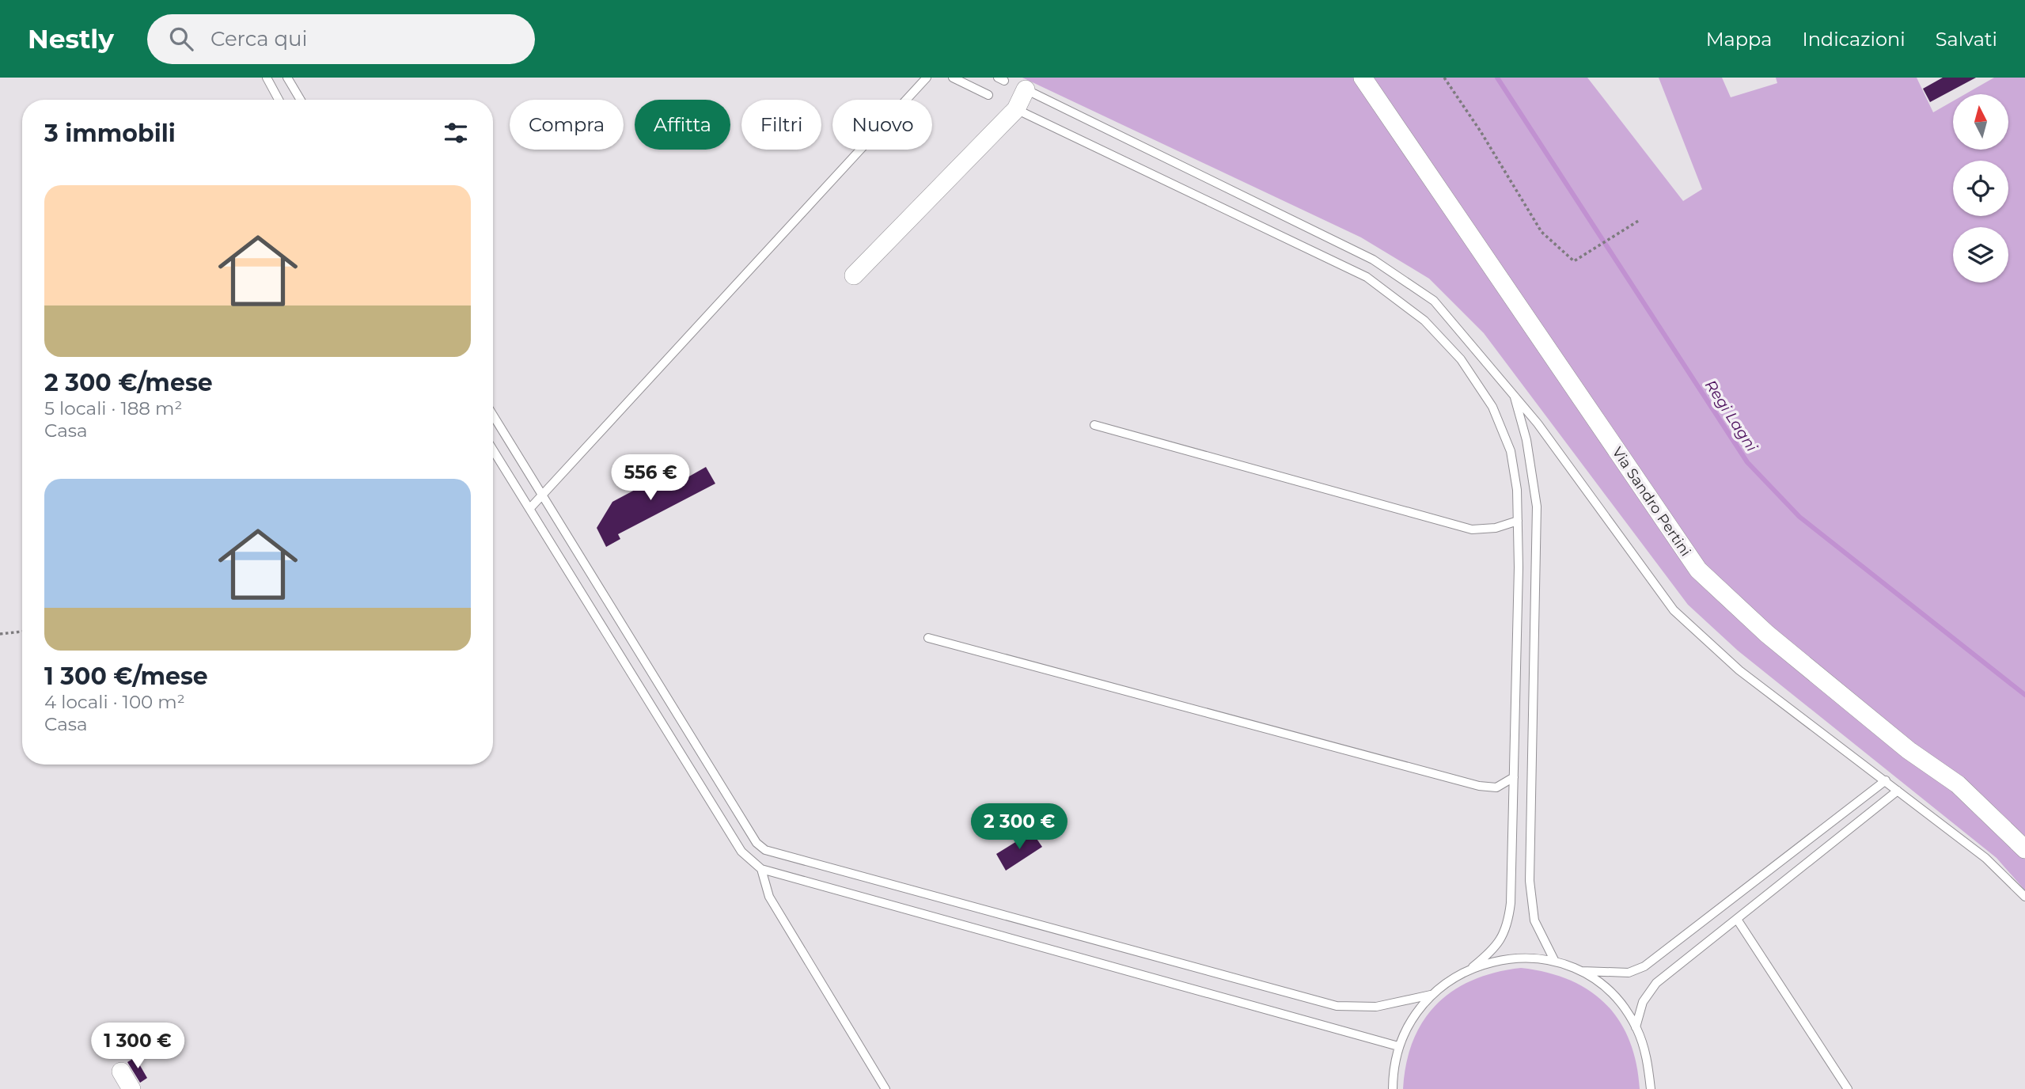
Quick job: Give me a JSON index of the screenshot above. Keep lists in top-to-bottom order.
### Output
{
  "streets": {
    "street": ["Via Sandro Pertini"]
  },
  "water": ["Regi Lagni"],
  "north": "top",
  "page": {
    "header": "Nestly",
    "search": "Cerca qui",
    "nav": ["Mappa", "Indicazioni", "Salvati"],
    "chip": [
      "Compra",
      "Affitta",
      "Filtri",
      "Nuovo"
    ],
    "heading": "3 immobili",
    "list": [
      {
        "name": "2 300 €/mese",
        "note": "5 locali · 188 m² · Casa"
      },
      {
        "name": "1 300 €/mese",
        "note": "4 locali · 100 m² · Casa"
      }
    ],
    "price": ["556 €", "2 300 €", "1 300 €"]
  }
}
